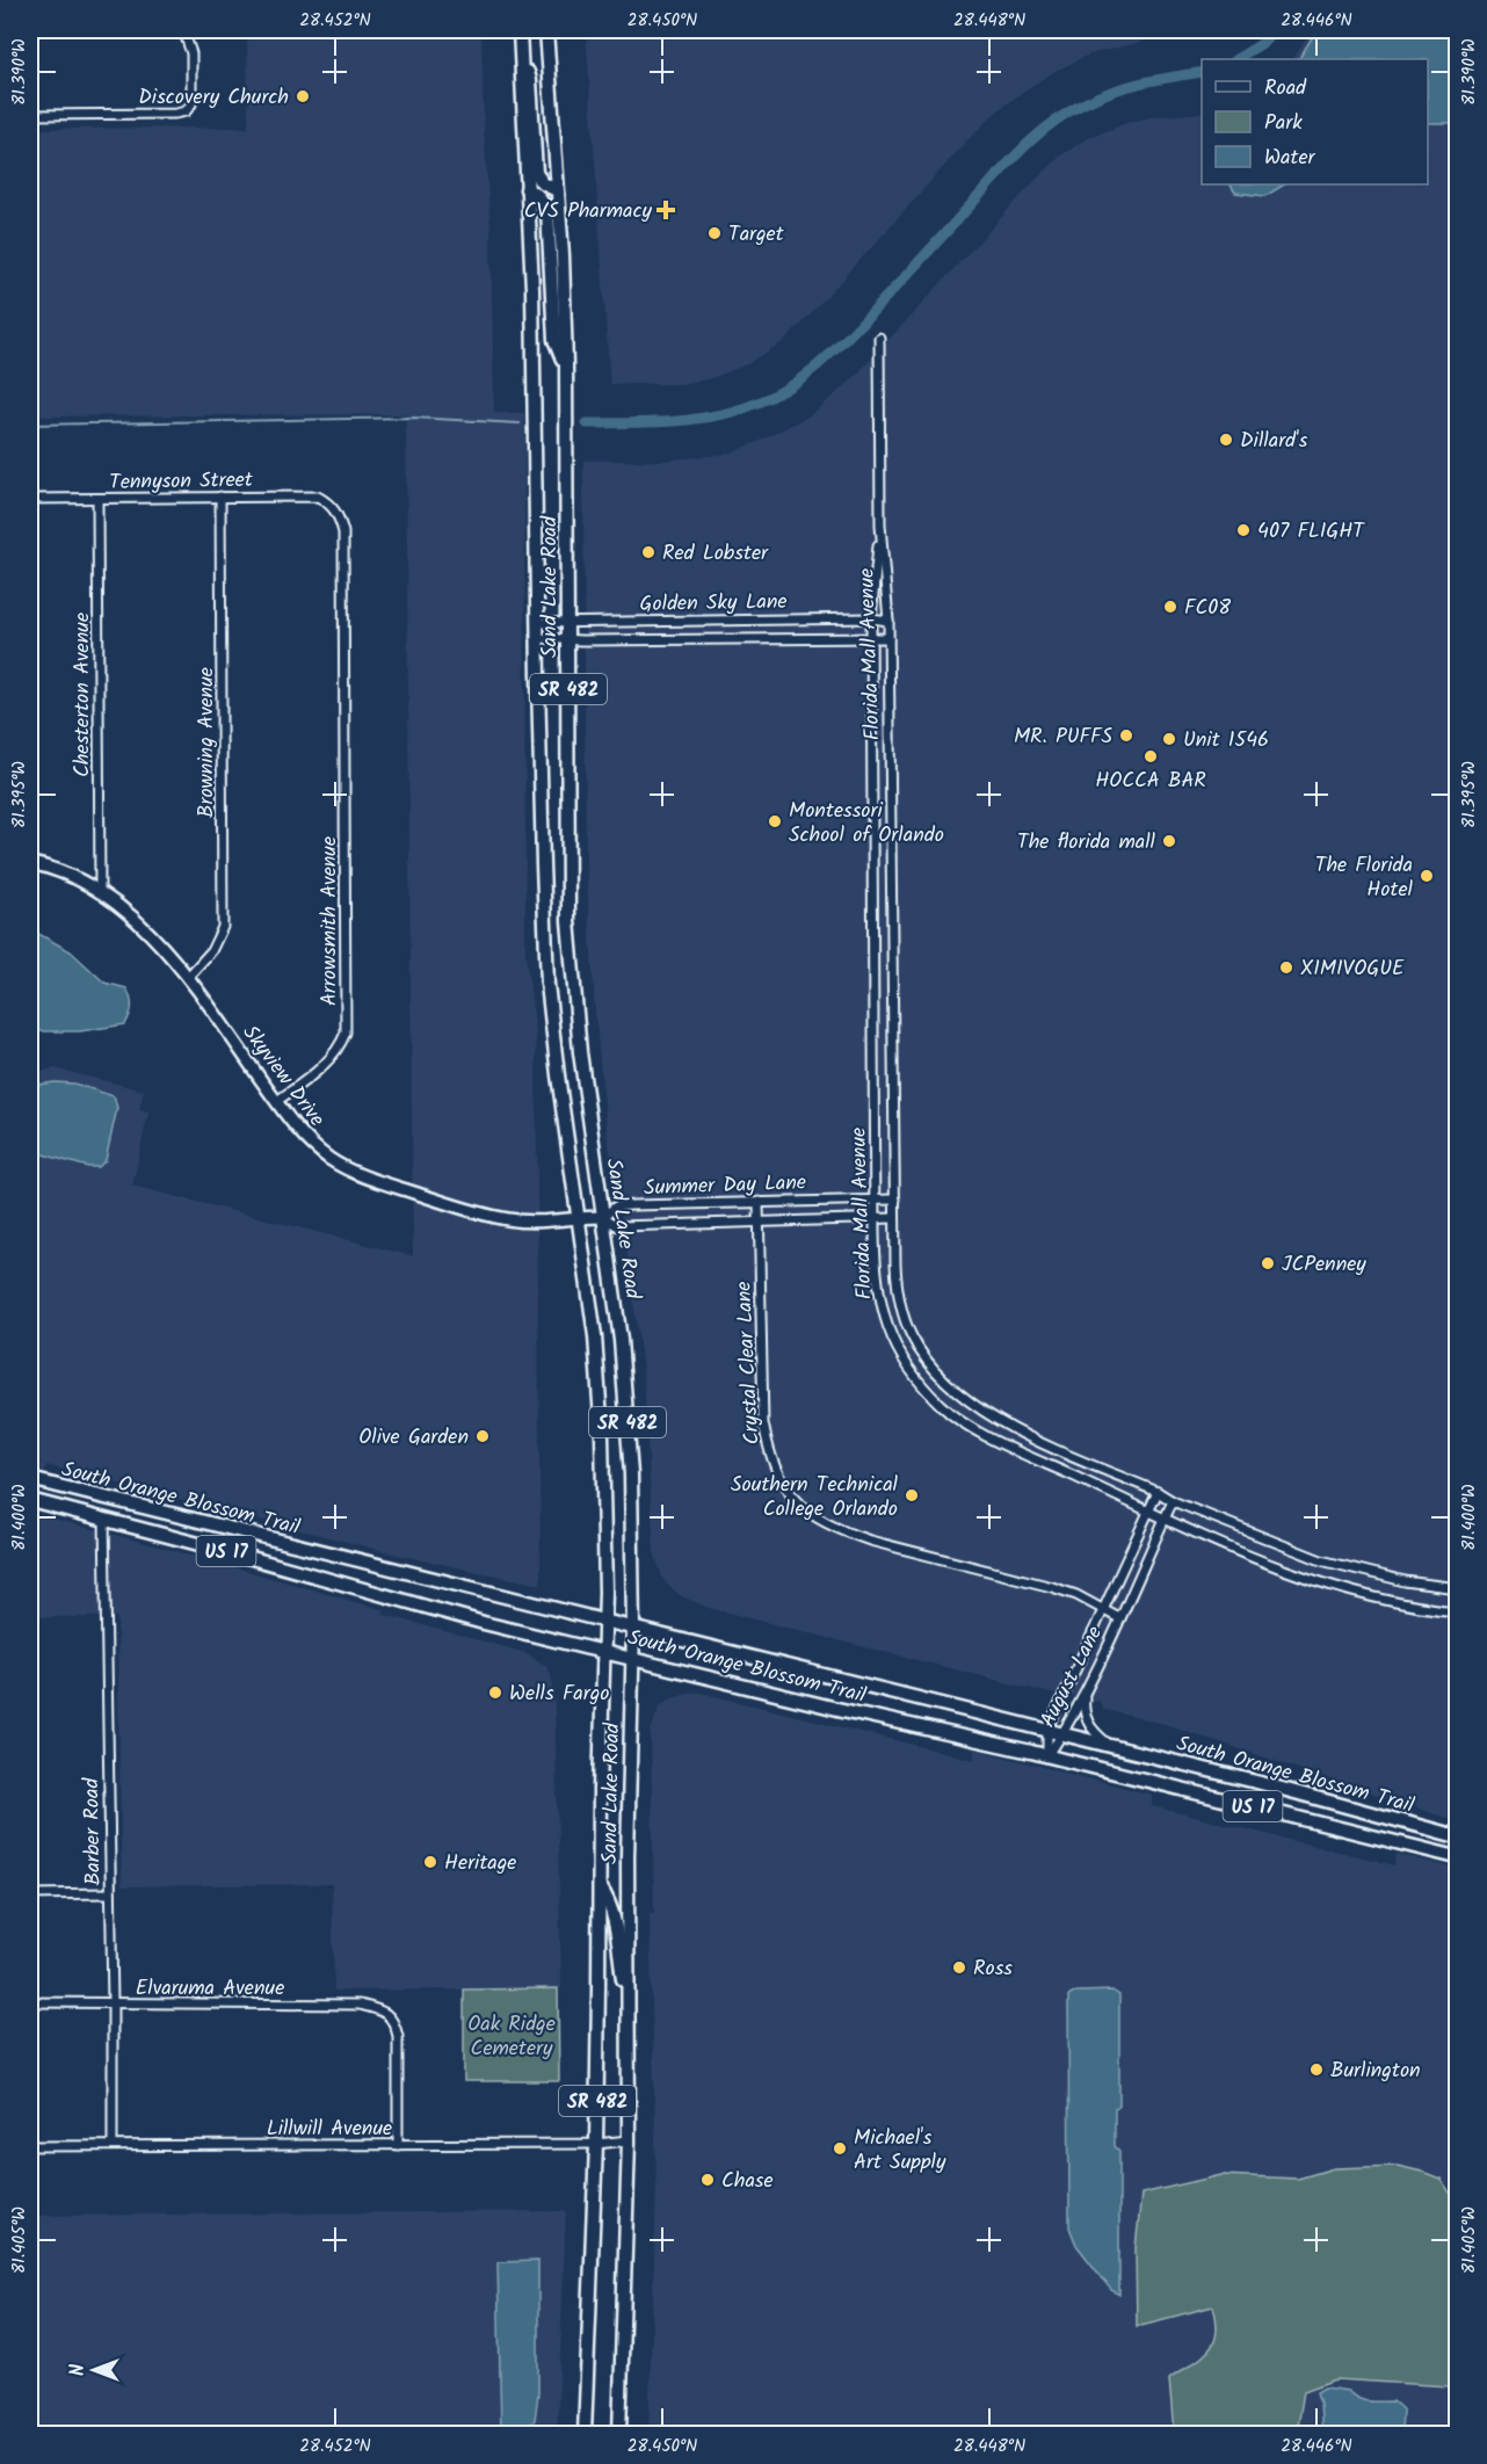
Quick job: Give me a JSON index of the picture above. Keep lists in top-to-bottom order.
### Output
{
  "streets": {
    "main road": [
      "Sand Lake Road",
      "SR 482",
      "South Orange Blossom Trail",
      "US 17"
    ],
    "street": [
      "Tennyson Street",
      "Golden Sky Lane",
      "Florida Mall Avenue",
      "Chesterton Avenue",
      "Browning Avenue",
      "Arrowsmith Avenue",
      "Skyview Drive",
      "Summer Day Lane",
      "Crystal Clear Lane",
      "August Lane",
      "Barber Road",
      "Elvaruma Avenue",
      "Lillwill Avenue"
    ]
  },
  "crossings": [
    ["Tennyson Street", "Chesterton Avenue"],
    ["Tennyson Street", "Browning Avenue"],
    ["Tennyson Street", "Arrowsmith Avenue"],
    ["Sand Lake Road", "Golden Sky Lane"],
    ["Sand Lake Road", "Skyview Drive"],
    ["Sand Lake Road", "Summer Day Lane"],
    ["Sand Lake Road", "South Orange Blossom Trail"],
    ["Sand Lake Road", "Lillwill Avenue"],
    ["Golden Sky Lane", "Florida Mall Avenue"],
    ["Florida Mall Avenue", "Summer Day Lane"],
    ["Florida Mall Avenue", "August Lane"],
    ["Chesterton Avenue", "Skyview Drive"],
    ["Browning Avenue", "Skyview Drive"],
    ["Arrowsmith Avenue", "Skyview Drive"],
    ["Skyview Drive", "Summer Day Lane"],
    ["Summer Day Lane", "Crystal Clear Lane"],
    ["Crystal Clear Lane", "August Lane"],
    ["South Orange Blossom Trail", "August Lane"],
    ["South Orange Blossom Trail", "Barber Road"],
    ["Barber Road", "Elvaruma Avenue"],
    ["Barber Road", "Lillwill Avenue"],
    ["Elvaruma Avenue", "Lillwill Avenue"]
  ],
  "parks": ["Oak Ridge Cemetery"],
  "places": {
    "other": [
      "Discovery Church",
      "Target",
      "Dillard's",
      "407 FLIGHT",
      "Red Lobster",
      "FC08",
      "MR. PUFFS",
      "Unit 1546",
      "HOCCA BAR",
      "Montessori School of Orlando",
      "The florida mall",
      "The Florida Hotel",
      "XIMIVOGUE",
      "JCPenney",
      "Olive Garden",
      "Southern Technical College Orlando",
      "Wells Fargo",
      "Heritage",
      "Ross",
      "Burlington",
      "Michael's Art Supply",
      "Chase"
    ],
    "health": ["CVS Pharmacy"]
  },
  "legend": ["Road", "Park", "Water"],
  "north": "left",
  "coordinates": [
    "28.452°N",
    "28.450°N",
    "28.448°N",
    "28.446°N",
    "81.390°W",
    "81.395°W",
    "81.400°W",
    "81.405°W"
  ]
}
